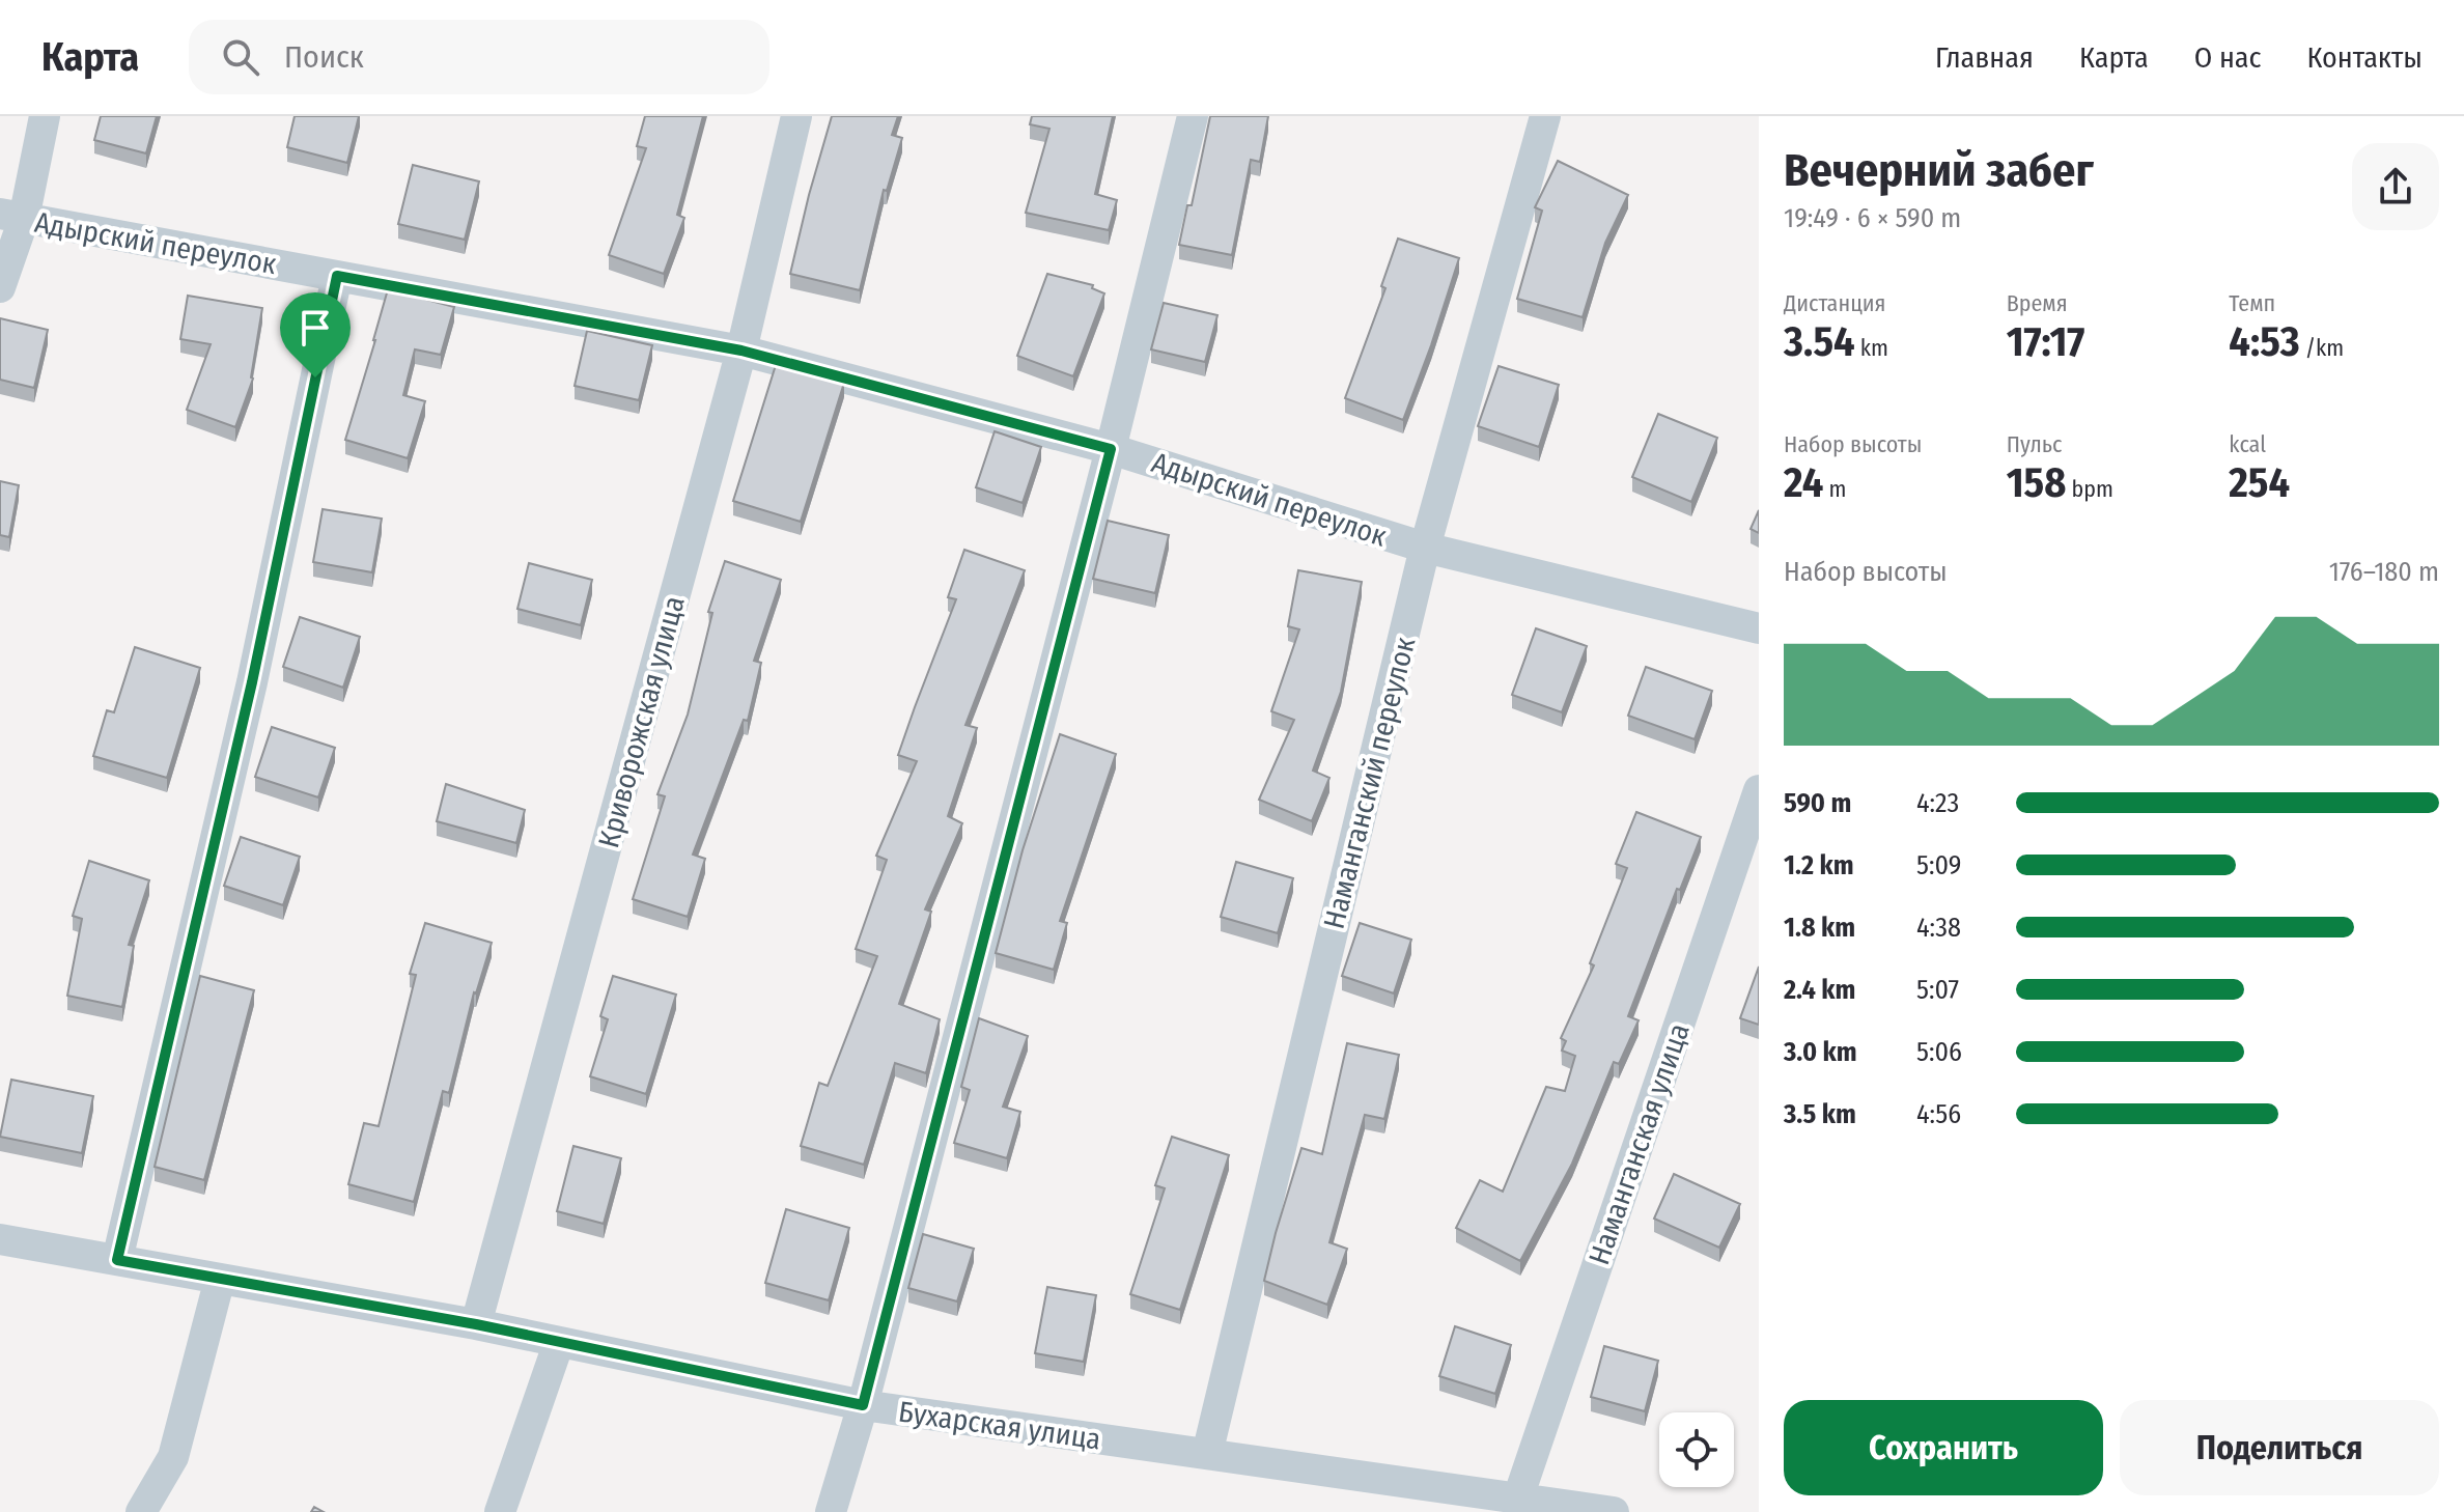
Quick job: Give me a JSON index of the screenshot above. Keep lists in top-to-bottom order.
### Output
{
  "streets": {
    "street": [
      "Адырский переулок",
      "Криворожская улица",
      "Наманганский переулок",
      "Наманганская улица",
      "Бухарская улица"
    ]
  },
  "crossings": [
    ["Адырский переулок", "Криворожская улица"],
    ["Адырский переулок", "Наманганский переулок"],
    ["Криворожская улица", "Бухарская улица"],
    ["Наманганский переулок", "Бухарская улица"],
    ["Наманганская улица", "Бухарская улица"]
  ],
  "page": {
    "header": "Карта",
    "search": "Поиск",
    "nav": [
      "Главная",
      "Карта",
      "О нас",
      "Контакты"
    ],
    "heading": ["Вечерний забег", "19:49 · 6 × 590 m"],
    "stats": [
      ["Дистанция", "3.54 km"],
      ["Время", "17:17"],
      ["Темп", "4:53 /km"],
      ["Набор высоты", "24 m"],
      ["Пульс", "158 bpm"],
      ["kcal", "254"]
    ],
    "chart": ["Набор высоты", "176–180 m"],
    "list": [
      {
        "name": "590 m",
        "note": "4:23"
      },
      {
        "name": "1.2 km",
        "note": "5:09"
      },
      {
        "name": "1.8 km",
        "note": "4:38"
      },
      {
        "name": "2.4 km",
        "note": "5:07"
      },
      {
        "name": "3.0 km",
        "note": "5:06"
      },
      {
        "name": "3.5 km",
        "note": "4:56"
      }
    ],
    "buttons": ["Сохранить", "Поделиться"]
  }
}
